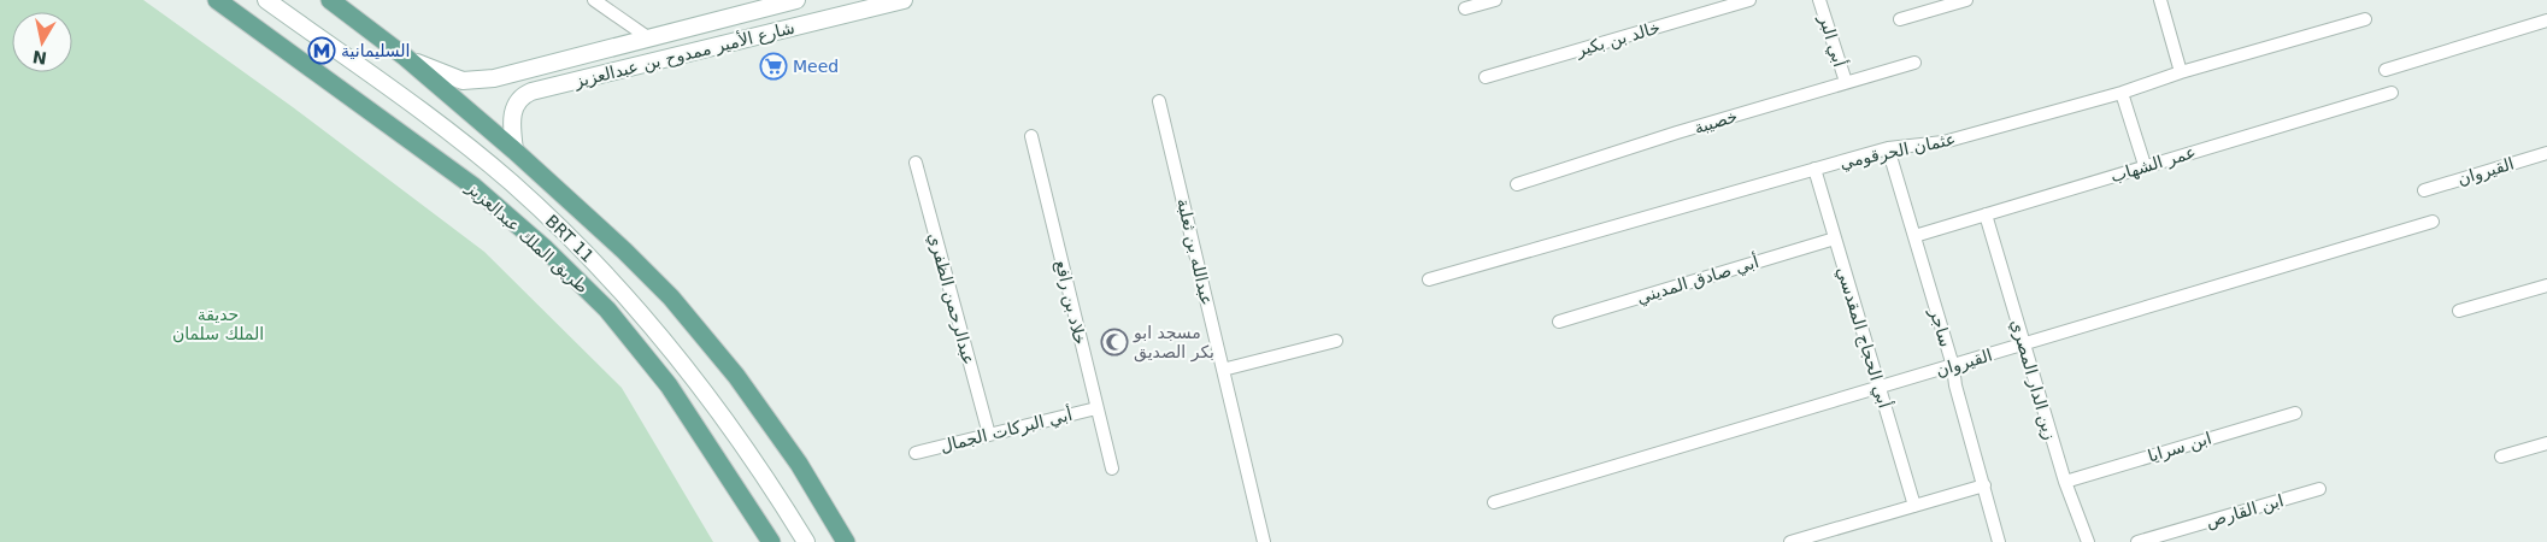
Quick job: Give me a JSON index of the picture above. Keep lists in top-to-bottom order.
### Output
{
  "streets": {
    "main road": ["طريق الملك عبدالعزيز"],
    "street": [
      "خالد بن بكير",
      "أبي البر",
      "شارع الأمير ممدوح بن عبدالعزيز",
      "خصيبة",
      "عثمان الحرقومي",
      "عمر الشهاب",
      "القيروان",
      "BRT 11",
      "عبدالله بن ثعلبة",
      "أبي صادق المديني",
      "عبدالرحمن الظفري",
      "خلاد بن رافع",
      "ساجر",
      "أبي الحجاج المقدسي",
      "زين الدار المصري",
      "أبي البركات الجمال",
      "ابن سرايا",
      "ابن القارص"
    ]
  },
  "crossings": [
    ["أبي البر", "خصيبة"],
    ["عثمان الحرقومي", "ساجر"],
    ["عثمان الحرقومي", "أبي الحجاج المقدسي"],
    ["عمر الشهاب", "ساجر"],
    ["عمر الشهاب", "زين الدار المصري"],
    ["القيروان", "ساجر"],
    ["القيروان", "أبي الحجاج المقدسي"],
    ["القيروان", "زين الدار المصري"],
    ["أبي صادق المديني", "أبي الحجاج المقدسي"],
    ["عبدالرحمن الظفري", "أبي البركات الجمال"],
    ["خلاد بن رافع", "أبي البركات الجمال"],
    ["زين الدار المصري", "ابن سرايا"]
  ],
  "parks": ["حديقة الملك سلمان"],
  "places": {
    "metro station": ["السليمانية"],
    "supermarket": ["Meed"],
    "mosque": ["مسجد ابو بكر الصديق"]
  },
  "north": "bottom"
}
